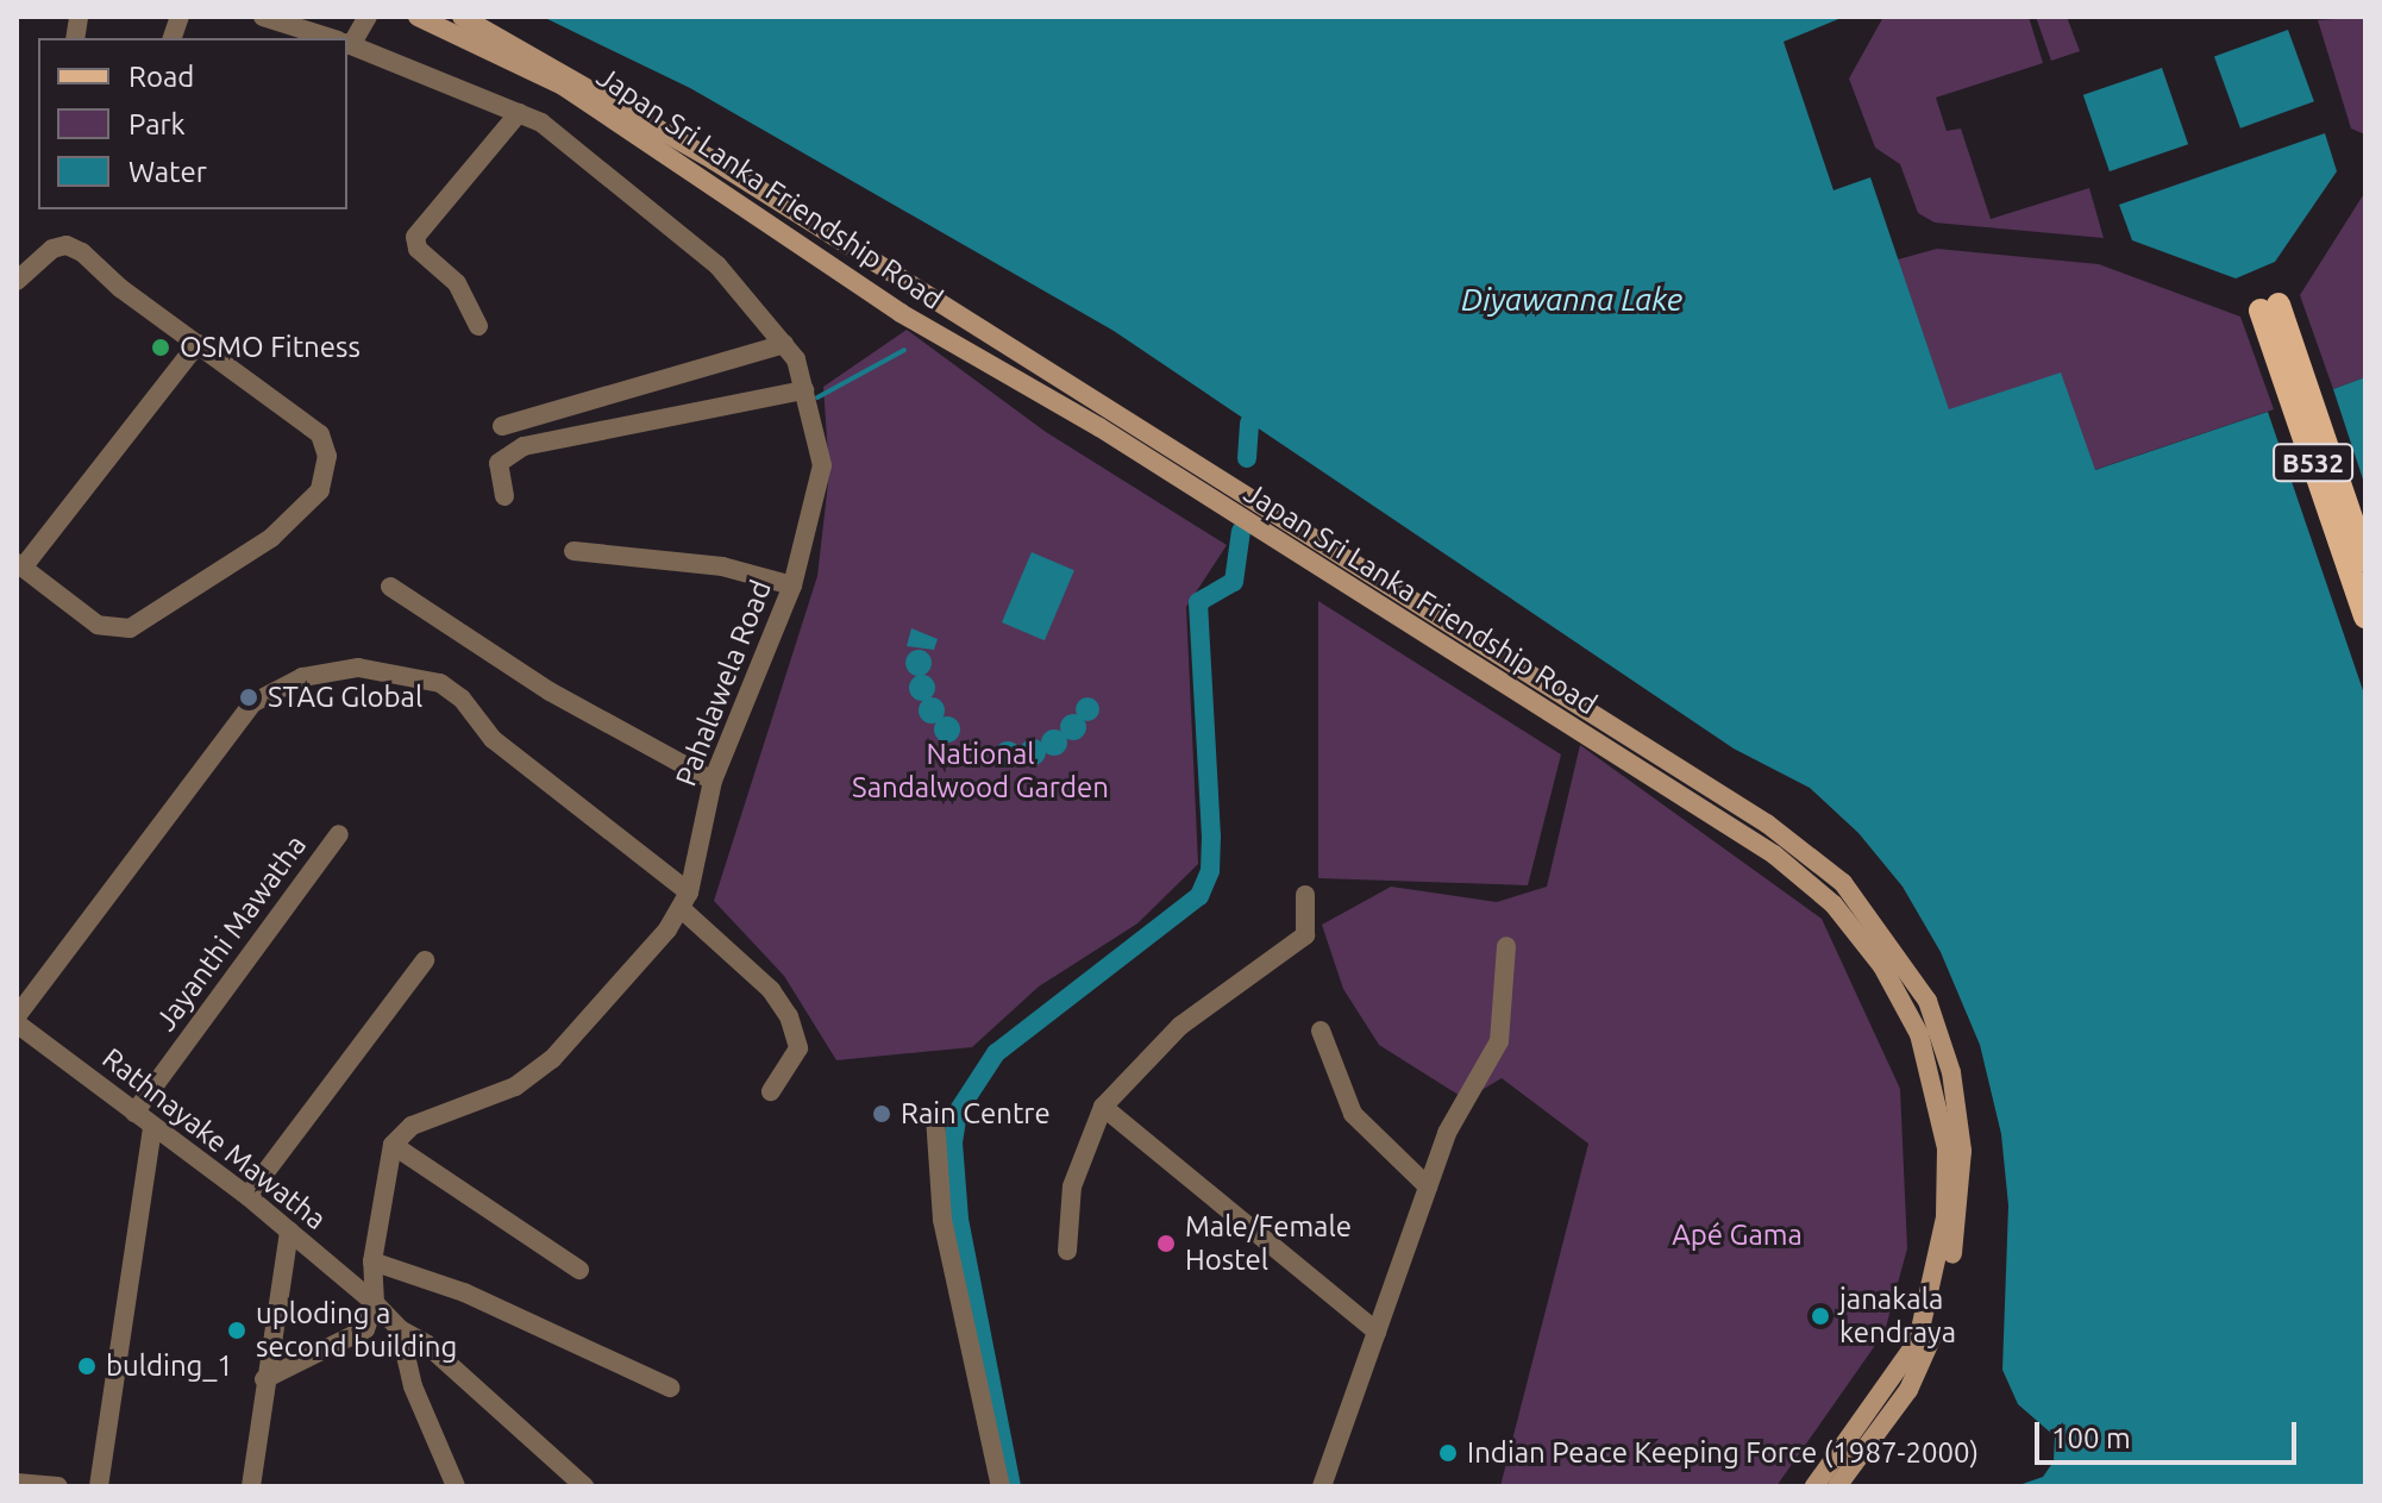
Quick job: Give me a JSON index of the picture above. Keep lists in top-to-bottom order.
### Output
{
  "streets": {
    "main road": ["Japan Sri Lanka Friendship Road", "B532"],
    "street": ["Pahalawela Road", "Jayanthi Mawatha", "Rathnayake Mawatha"]
  },
  "crossings": [
    ["Jayanthi Mawatha", "Rathnayake Mawatha"]
  ],
  "water": ["Diyawanna Lake"],
  "parks": ["National Sandalwood Garden", "Apé Gama"],
  "places": [
    "OSMO Fitness",
    "STAG Global",
    "Rain Centre",
    "Male/Female Hostel",
    "janakala kendraya",
    "uploding a second building",
    "bulding_1",
    "Indian Peace Keeping Force (1987-2000)"
  ],
  "legend": ["Road", "Park", "Water"],
  "scale_bar": "100 m"
}
